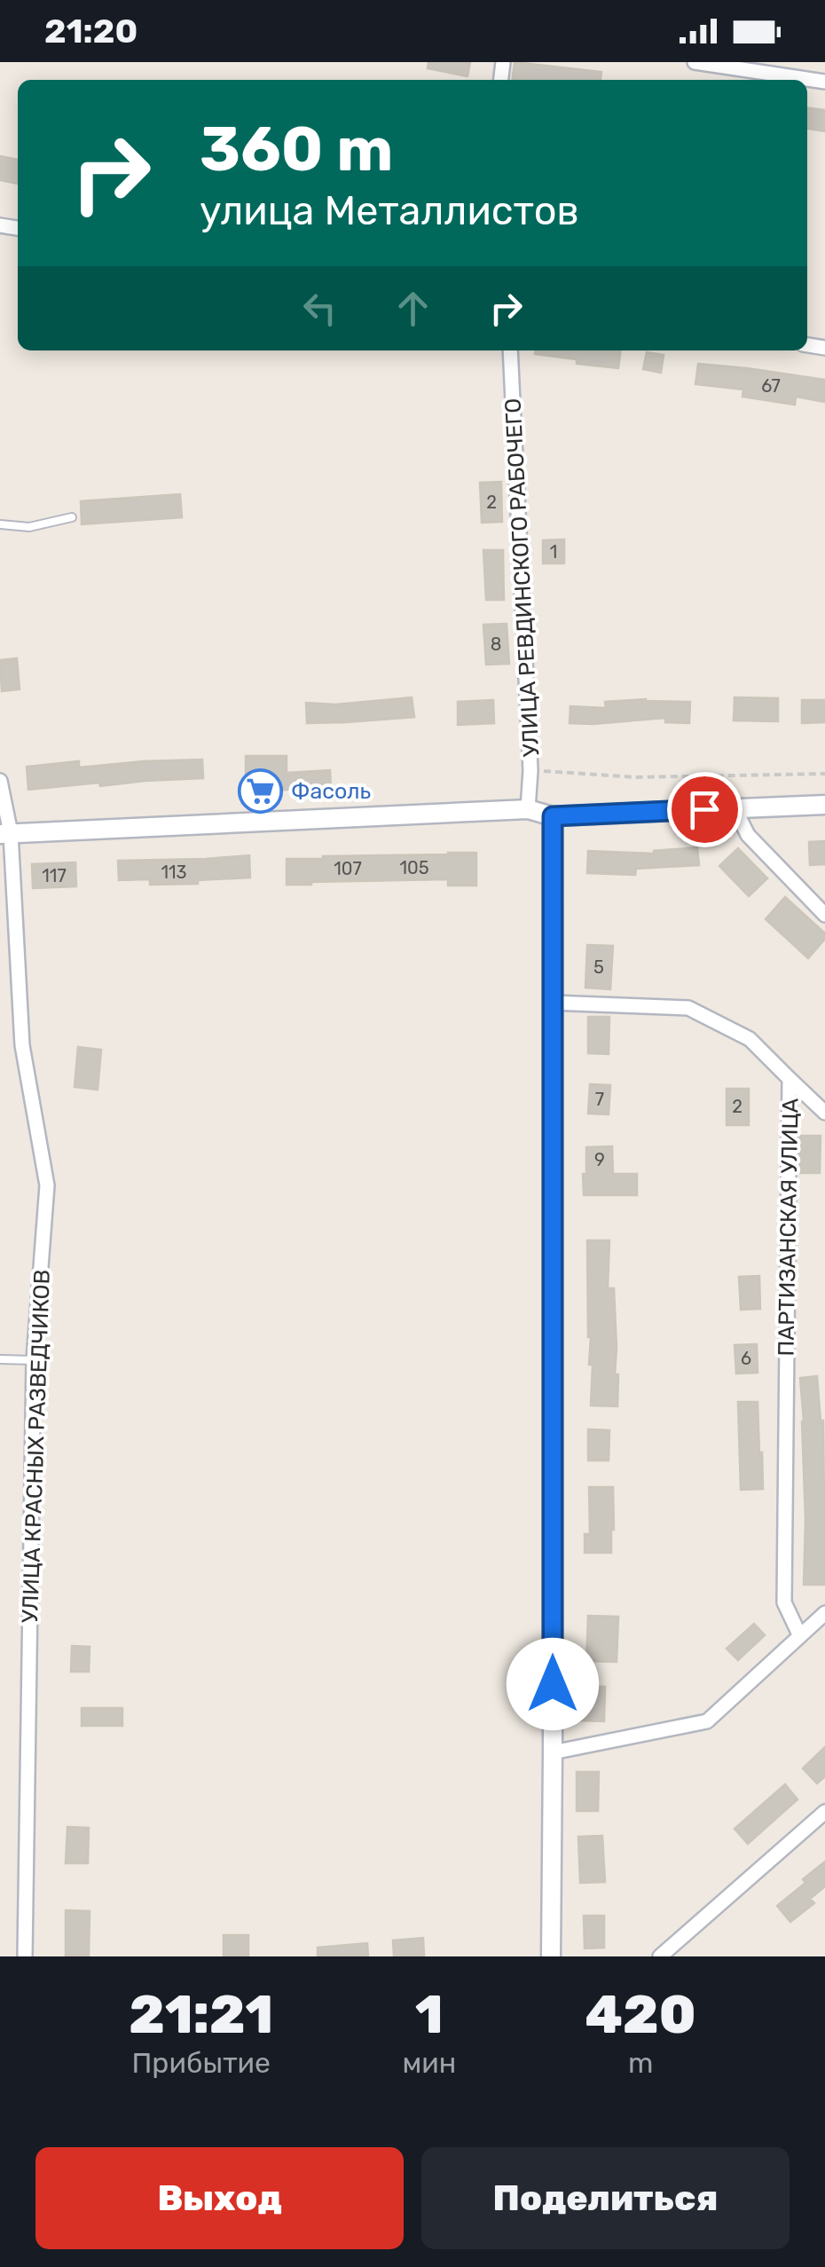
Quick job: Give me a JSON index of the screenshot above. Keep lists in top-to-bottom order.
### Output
{
  "streets": {
    "street": ["УЛИЦА РЕВДИНСКОГО РАБОЧЕГО", "ПАРТИЗАНСКАЯ УЛИЦА", "УЛИЦА КРАСНЫХ РАЗВЕДЧИКОВ"]
  },
  "places": {
    "supermarket": ["Фасоль"]
  },
  "house_numbers": [
    "67",
    "2",
    "1",
    "8",
    "105",
    "107",
    "113",
    "117",
    "5",
    "7",
    "2",
    "9",
    "6"
  ],
  "page": {
    "status": "21:20",
    "turn": ["360 m", "улица Металлистов"],
    "eta": [
      "21:21",
      "Прибытие",
      "1",
      "мин",
      "420",
      "m"
    ],
    "buttons": ["Выход", "Поделиться"]
  }
}
